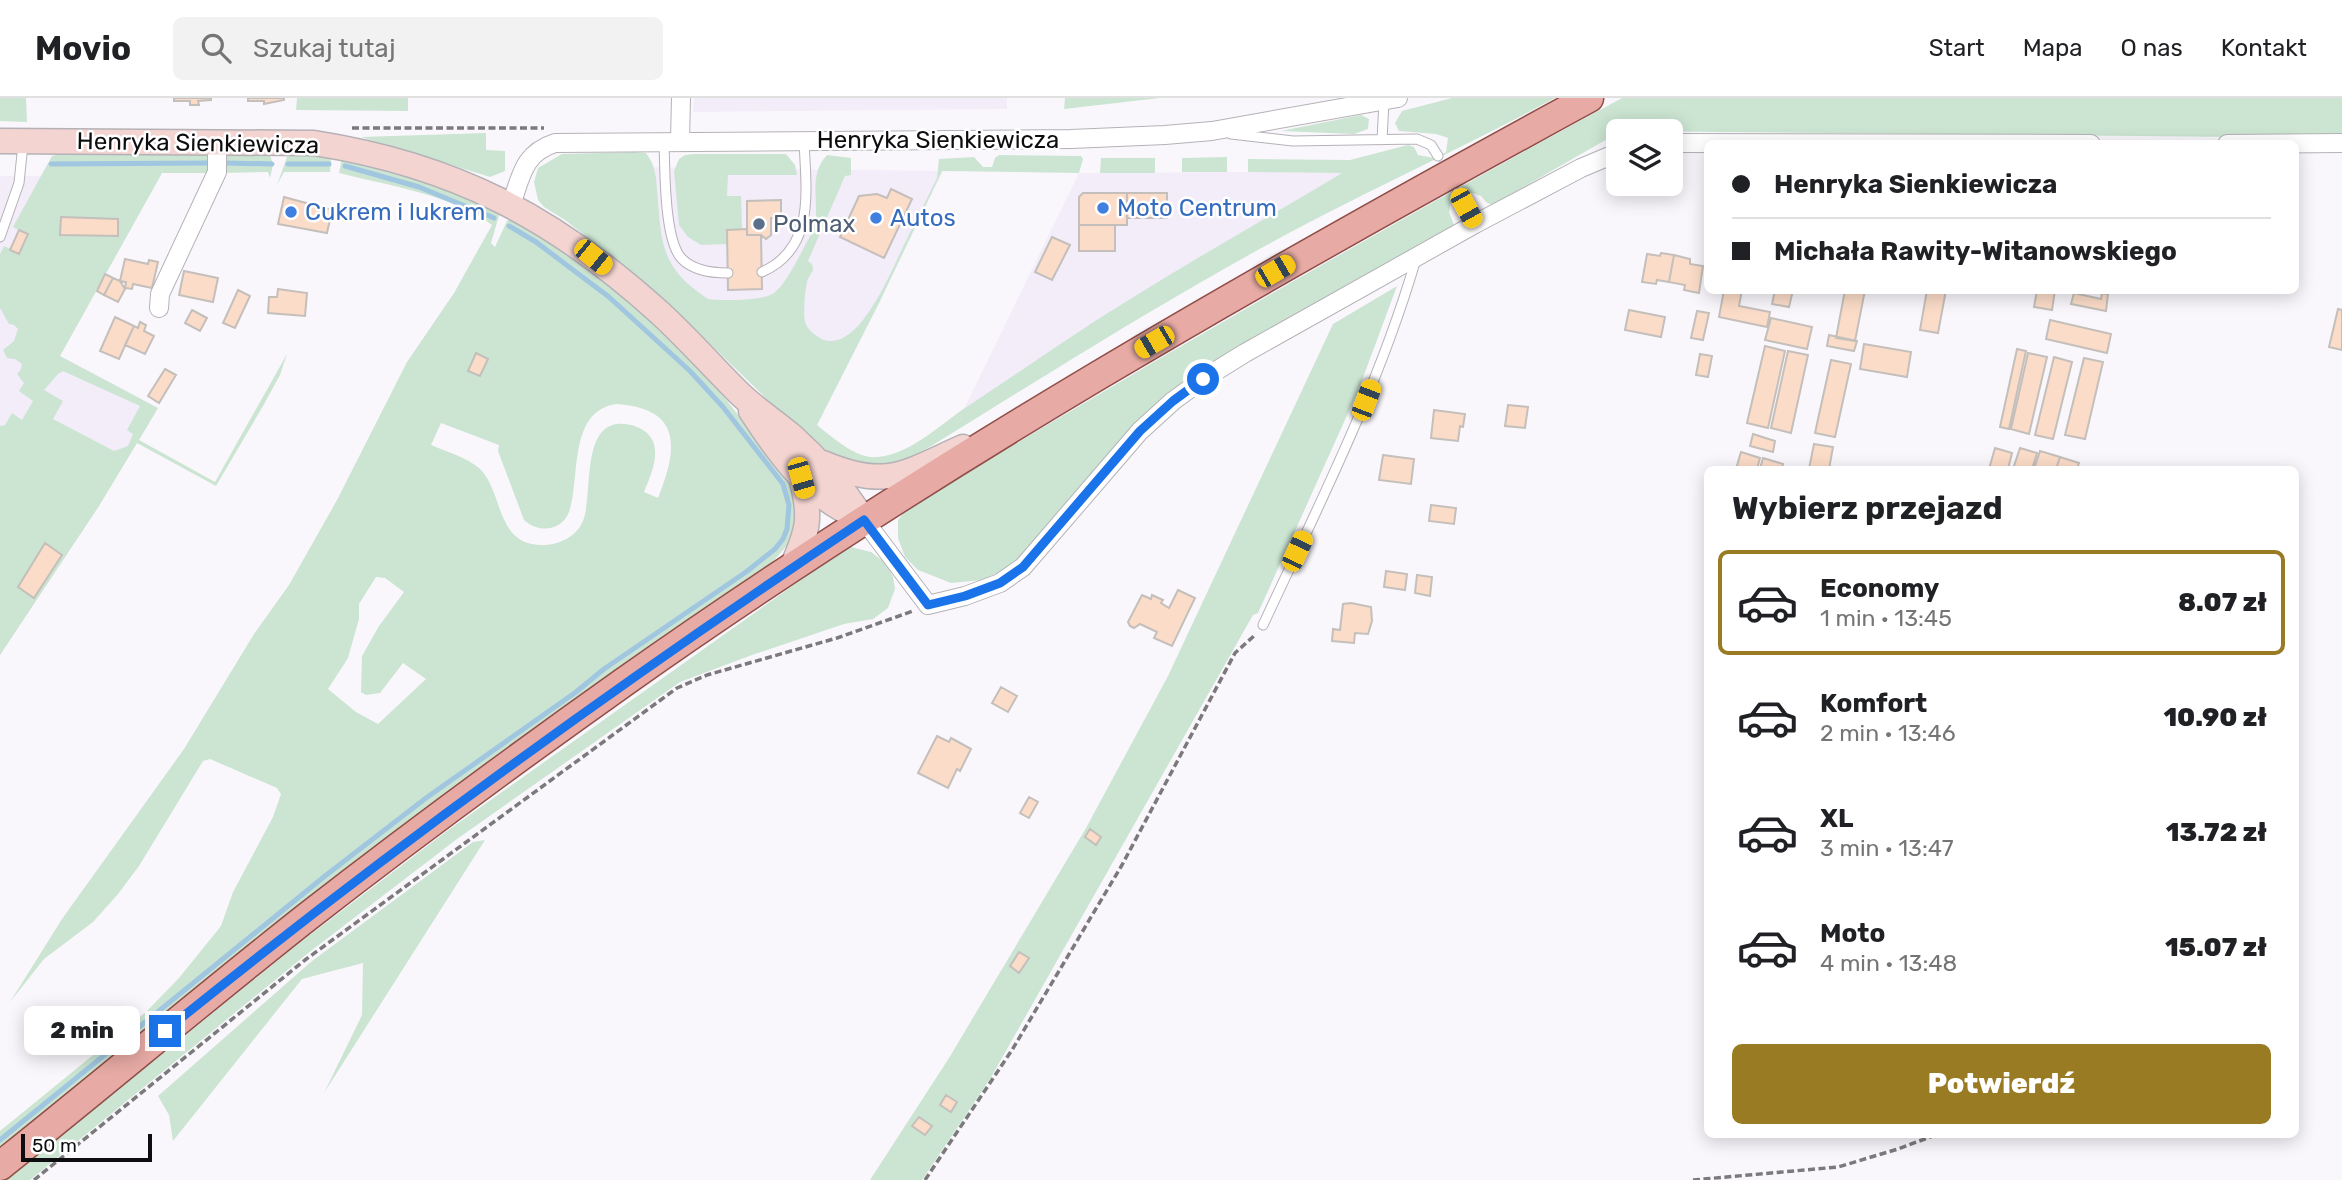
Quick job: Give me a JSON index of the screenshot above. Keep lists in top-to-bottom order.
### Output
{
  "streets": {
    "street": ["Henryka Sienkiewicza"]
  },
  "places": [
    "Moto Centrum",
    "Cukrem i lukrem",
    "Autos",
    "Polmax"
  ],
  "scale_bar": "50 m",
  "page": {
    "header": "Movio",
    "search": "Szukaj tutaj",
    "nav": [
      "Start",
      "Mapa",
      "O nas",
      "Kontakt"
    ],
    "banner": ["Henryka Sienkiewicza", "Michała Rawity-Witanowskiego"],
    "heading": "Wybierz przejazd",
    "list": [
      {
        "name": "Economy",
        "note": "1 min · 13:45",
        "value": "8.07 zł"
      },
      {
        "name": "Komfort",
        "note": "2 min · 13:46",
        "value": "10.90 zł"
      },
      {
        "name": "XL",
        "note": "3 min · 13:47",
        "value": "13.72 zł"
      },
      {
        "name": "Moto",
        "note": "4 min · 13:48",
        "value": "15.07 zł"
      }
    ],
    "bubble": "2 min",
    "buttons": "Potwierdź",
    "scale": "50 m"
  }
}
